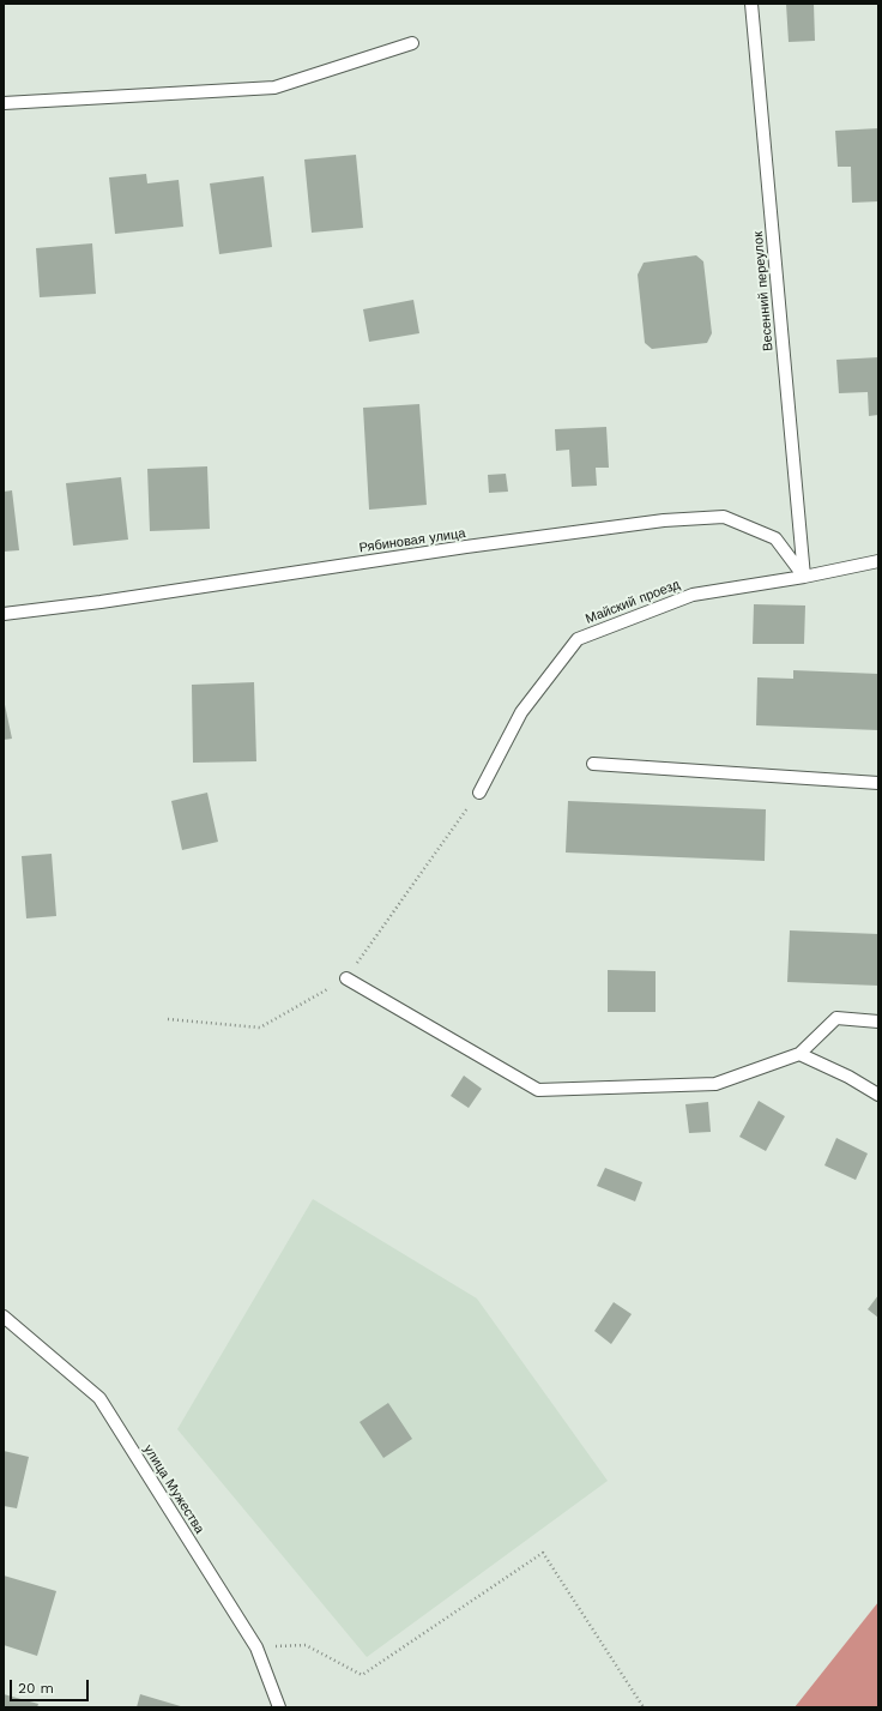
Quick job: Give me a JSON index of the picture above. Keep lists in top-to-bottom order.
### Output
{
  "streets": {
    "lane": [
      "Весенний переулок",
      "Рябиновая улица",
      "Майский проезд",
      "улица Мужества"
    ]
  },
  "crossings": [
    ["Весенний переулок", "Рябиновая улица"],
    ["Весенний переулок", "Майский проезд"],
    ["Рябиновая улица", "Майский проезд"]
  ],
  "scale_bar": "20 m"
}
